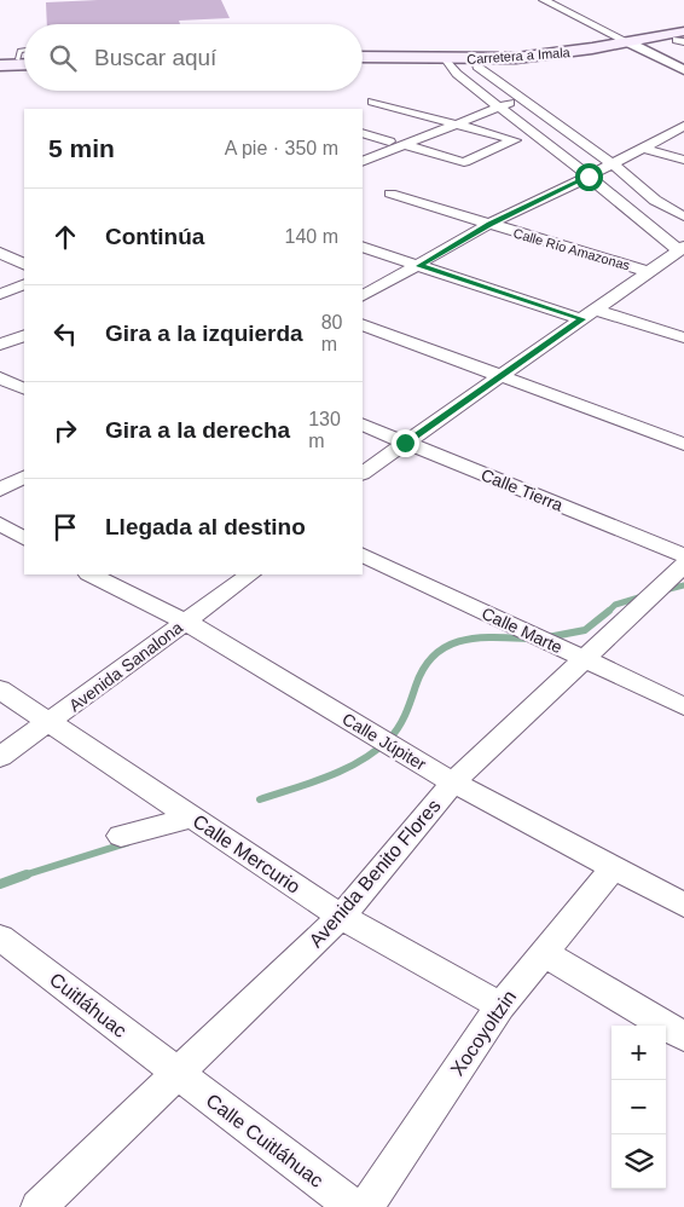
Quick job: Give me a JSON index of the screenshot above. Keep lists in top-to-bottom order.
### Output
{
  "streets": {
    "main road": ["Carretera a Imala"],
    "street": [
      "Calle Río Amazonas",
      "Calle Tierra",
      "Calle Marte",
      "Avenida Sanalona",
      "Calle Júpiter",
      "Calle Mercurio",
      "Avenida Benito Flores",
      "Cuitláhuac",
      "Xocoyoltzin",
      "Calle Cuitláhuac"
    ]
  },
  "crossings": [
    ["Calle Marte", "Avenida Benito Flores"],
    ["Avenida Sanalona", "Calle Júpiter"],
    ["Avenida Sanalona", "Calle Mercurio"],
    ["Calle Júpiter", "Avenida Benito Flores"],
    ["Calle Júpiter", "Xocoyoltzin"],
    ["Calle Mercurio", "Avenida Benito Flores"],
    ["Calle Mercurio", "Xocoyoltzin"],
    ["Avenida Benito Flores", "Cuitláhuac"],
    ["Avenida Benito Flores", "Calle Cuitláhuac"],
    ["Cuitláhuac", "Calle Cuitláhuac"]
  ],
  "page": {
    "search": "Buscar aquí",
    "heading": ["5 min", "A pie · 350 m"],
    "list": [
      ["Continúa", "140 m"],
      ["Gira a la izquierda", "80 m"],
      ["Gira a la derecha", "130 m"],
      "Llegada al destino"
    ],
    "map_buttons": ["+", "−"]
  }
}
